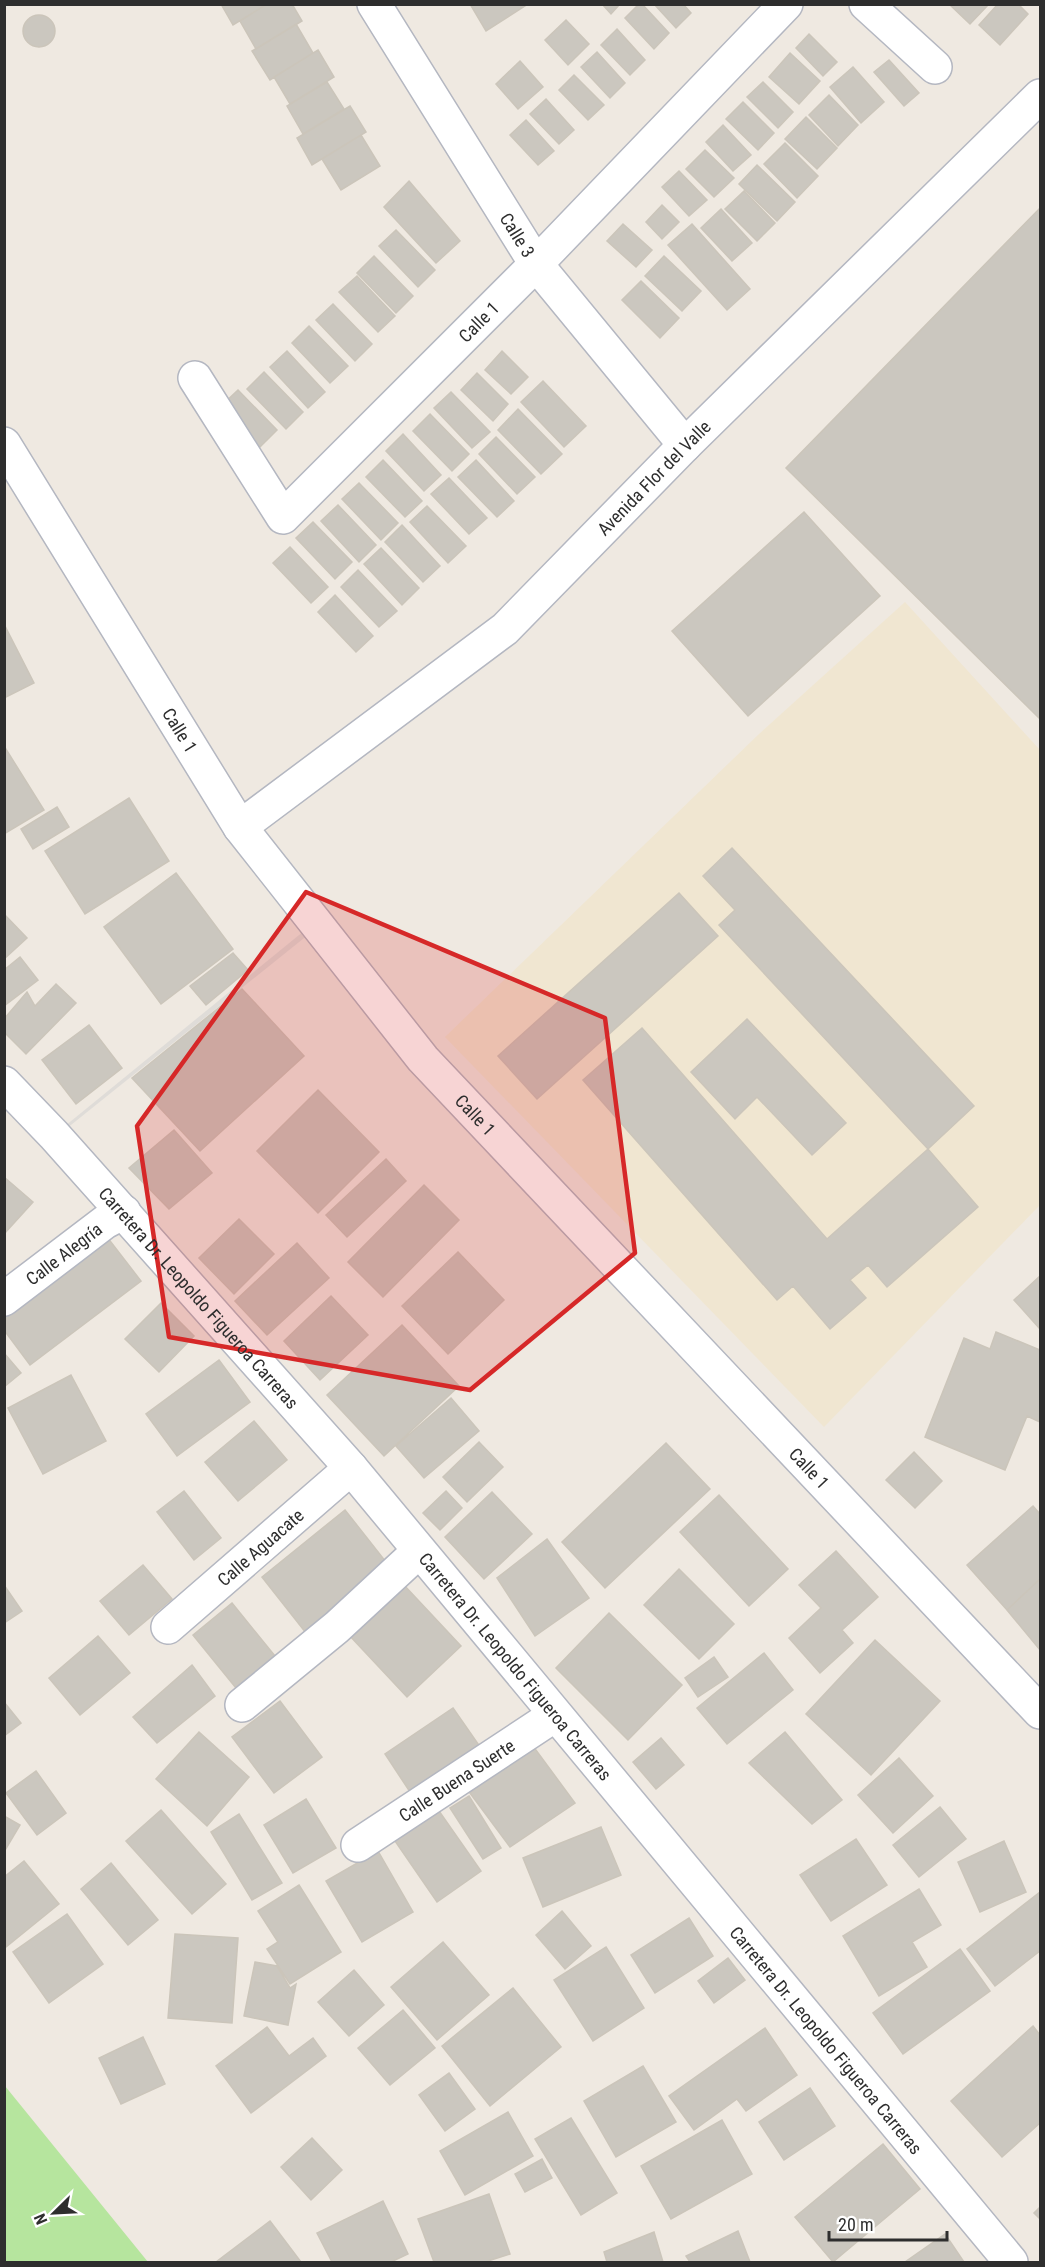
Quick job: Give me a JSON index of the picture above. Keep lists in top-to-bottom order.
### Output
{
  "streets": {
    "street": [
      "Calle 3",
      "Calle 1",
      "Avenida Flor del Valle",
      "Calle Alegría",
      "Carretera Dr. Leopoldo Figueroa Carreras",
      "Calle Aguacate",
      "Calle Buena Suerte"
    ]
  },
  "crossings": [
    ["Calle 3", "Calle 1"],
    ["Calle 3", "Avenida Flor del Valle"],
    ["Calle 1", "Avenida Flor del Valle"],
    ["Calle Alegría", "Carretera Dr. Leopoldo Figueroa Carreras"],
    ["Carretera Dr. Leopoldo Figueroa Carreras", "Calle Aguacate"],
    ["Carretera Dr. Leopoldo Figueroa Carreras", "Calle Buena Suerte"]
  ],
  "scale_bar": "20 m",
  "north": "bottom left"
}
